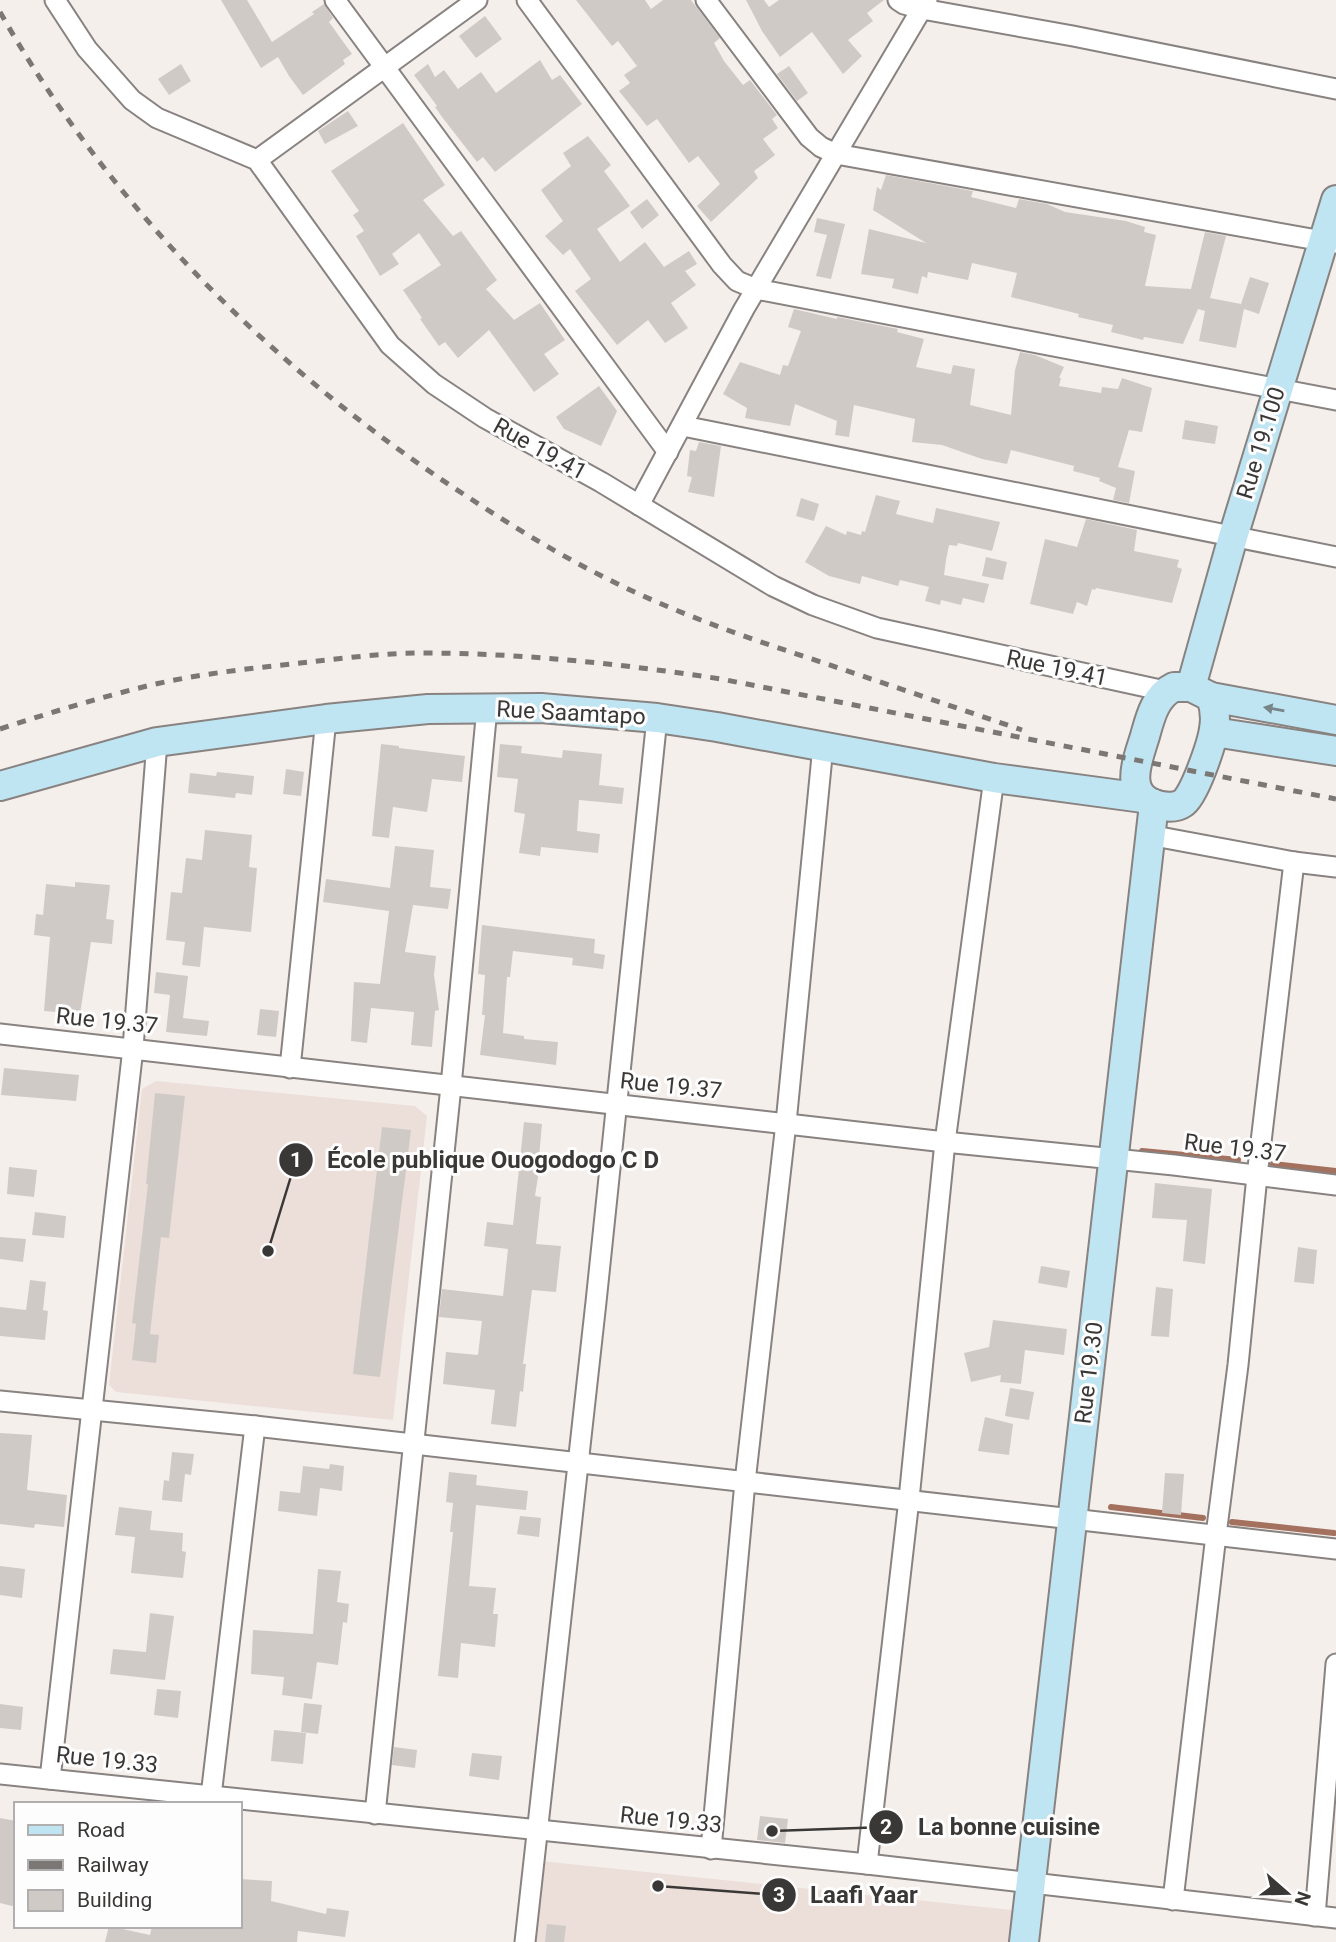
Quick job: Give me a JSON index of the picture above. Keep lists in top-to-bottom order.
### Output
{
  "streets": {
    "main road": [
      "Rue 19.100",
      "Rue 19.41",
      "Rue Saamtapo",
      "Rue 19.30"
    ],
    "street": ["Rue 19.37", "Rue 19.33"]
  },
  "crossings": [
    ["Rue 19.100", "Rue 19.41"],
    ["Rue Saamtapo", "Rue 19.30"],
    ["Rue 19.37", "Rue 19.30"],
    ["Rue 19.30", "Rue 19.33"]
  ],
  "places": ["École publique Ouogodogo C D", "La bonne cuisine", "Laafi Yaar"],
  "legend": ["Road", "Railway", "Building"],
  "north": "right"
}
